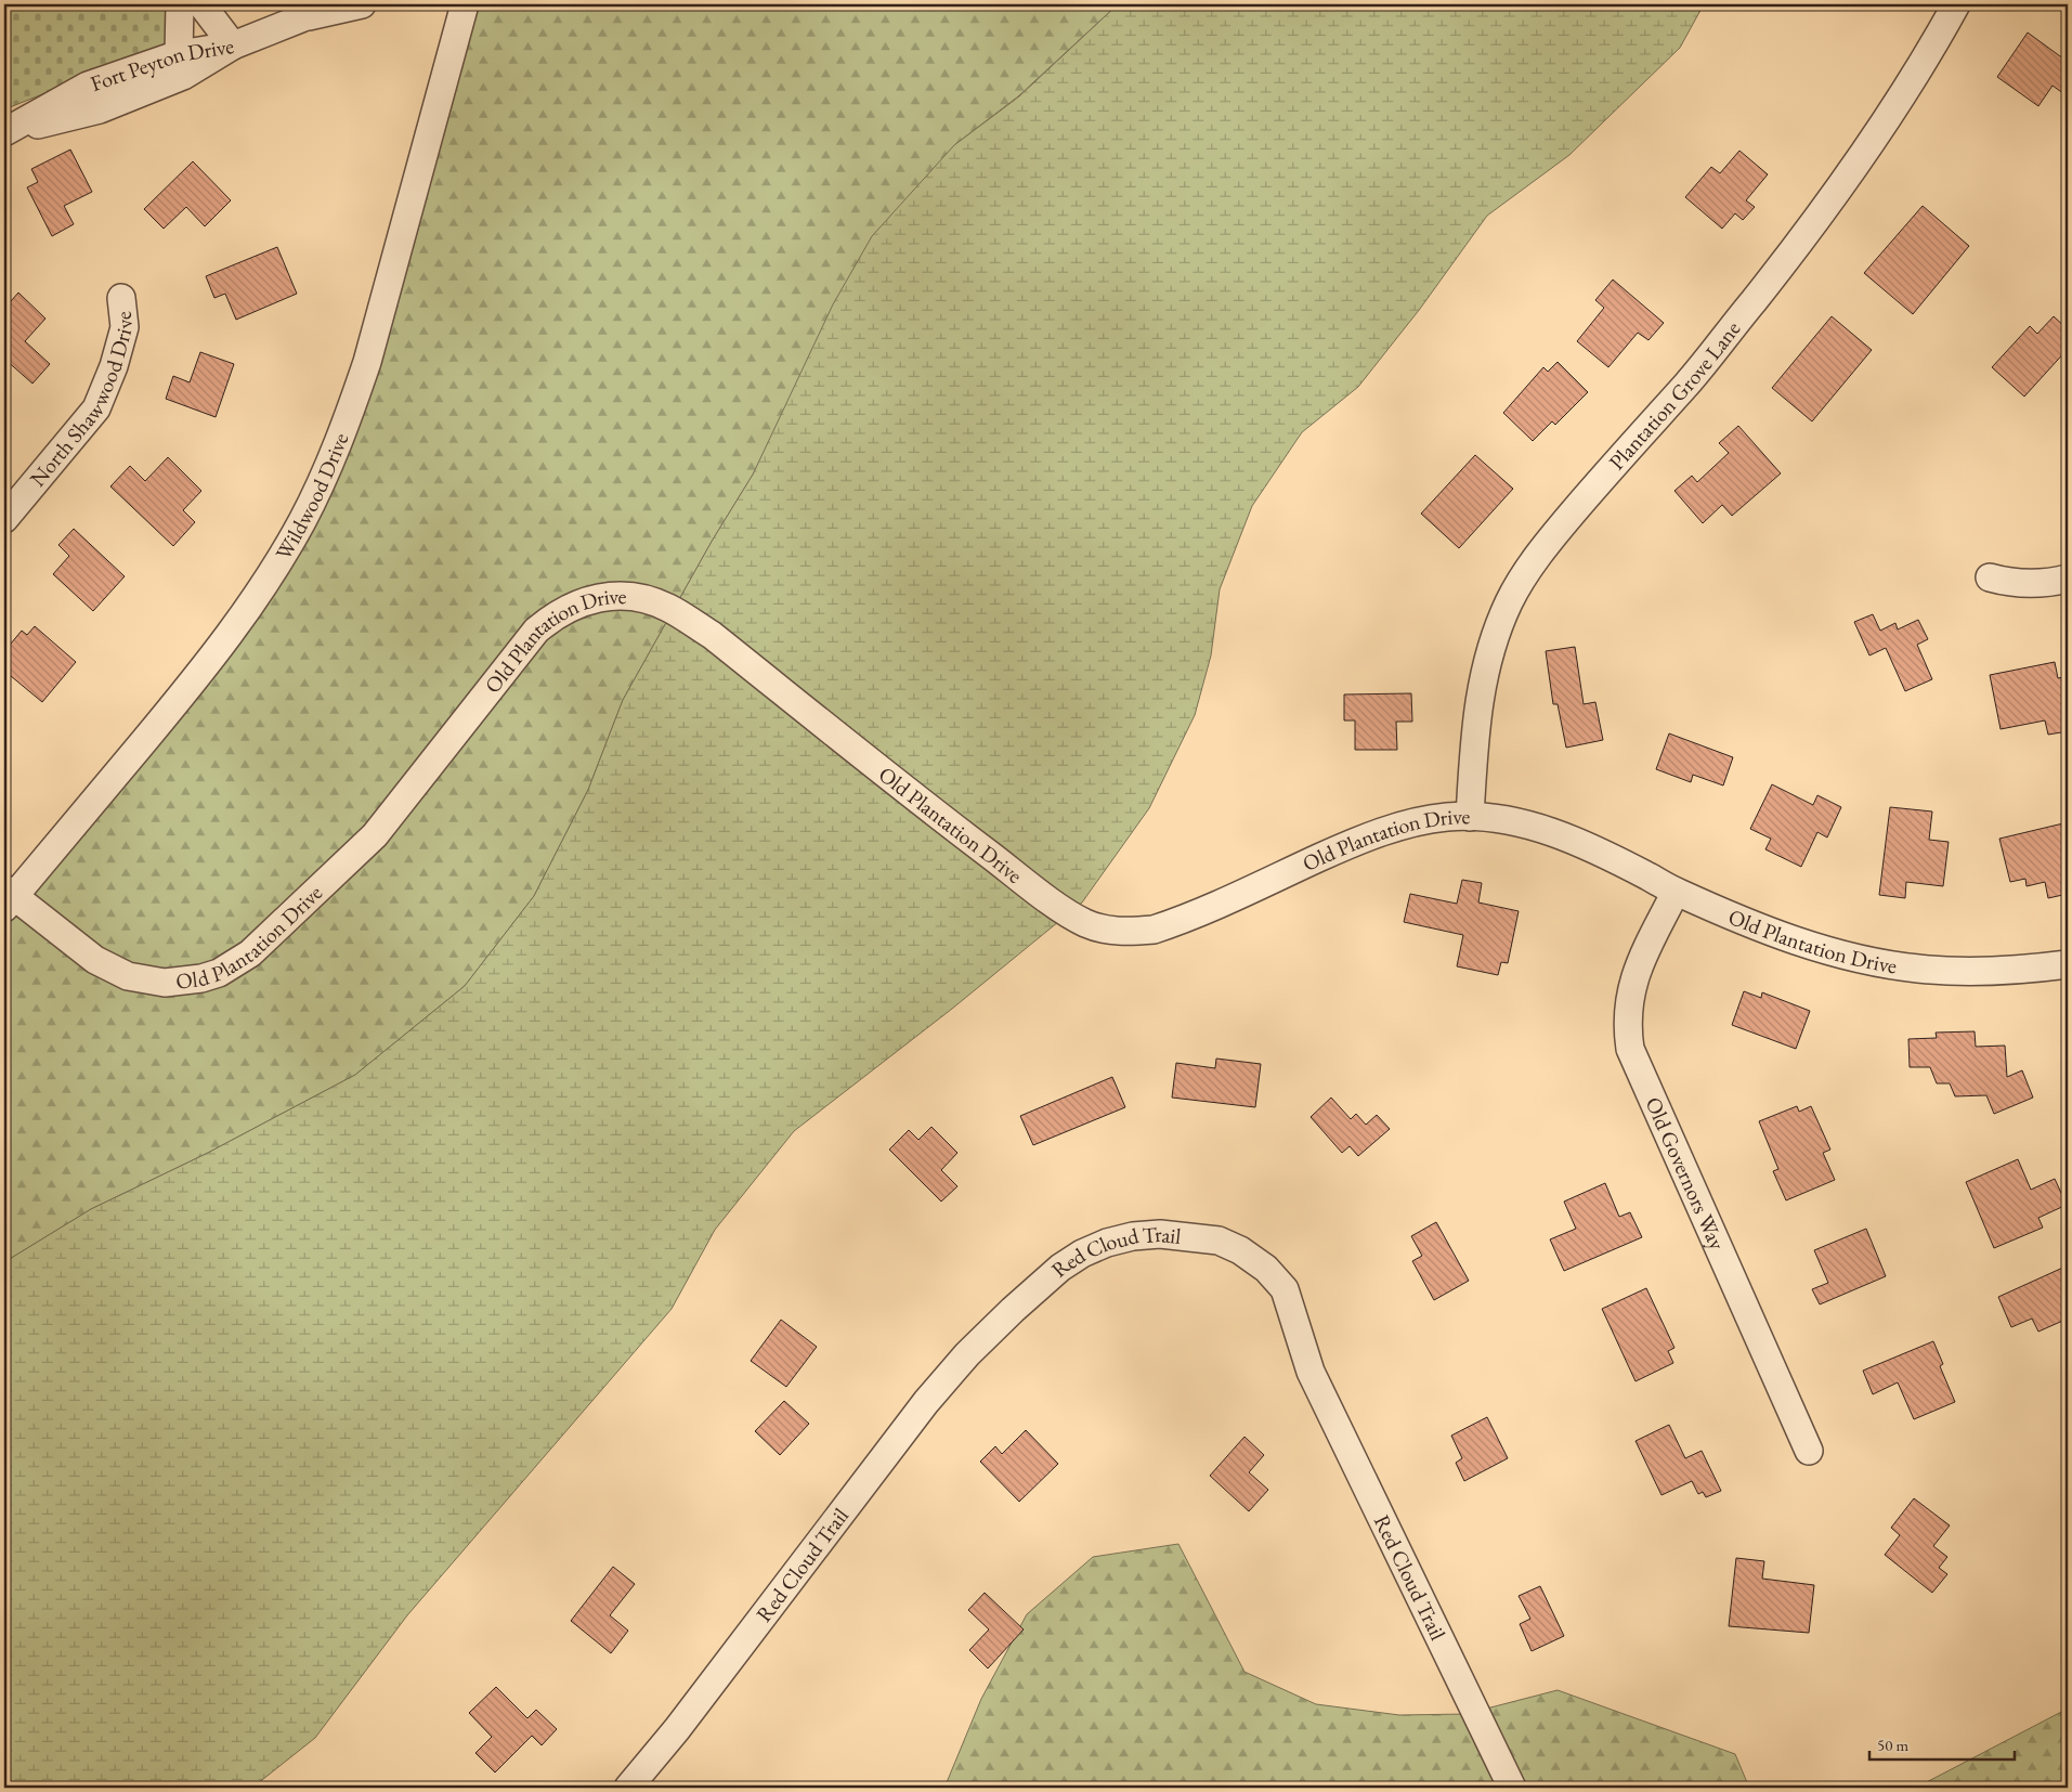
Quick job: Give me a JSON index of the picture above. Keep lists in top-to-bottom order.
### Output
{
  "streets": {
    "street": [
      "Fort Peyton Drive",
      "Plantation Grove Lane",
      "North Shawwood Drive",
      "Wildwood Drive",
      "Old Plantation Drive",
      "Old Governors Way",
      "Red Cloud Trail"
    ]
  },
  "crossings": [
    ["Plantation Grove Lane", "Old Plantation Drive"],
    ["Wildwood Drive", "Old Plantation Drive"],
    ["Old Plantation Drive", "Old Governors Way"]
  ],
  "scale_bar": "50 m"
}
